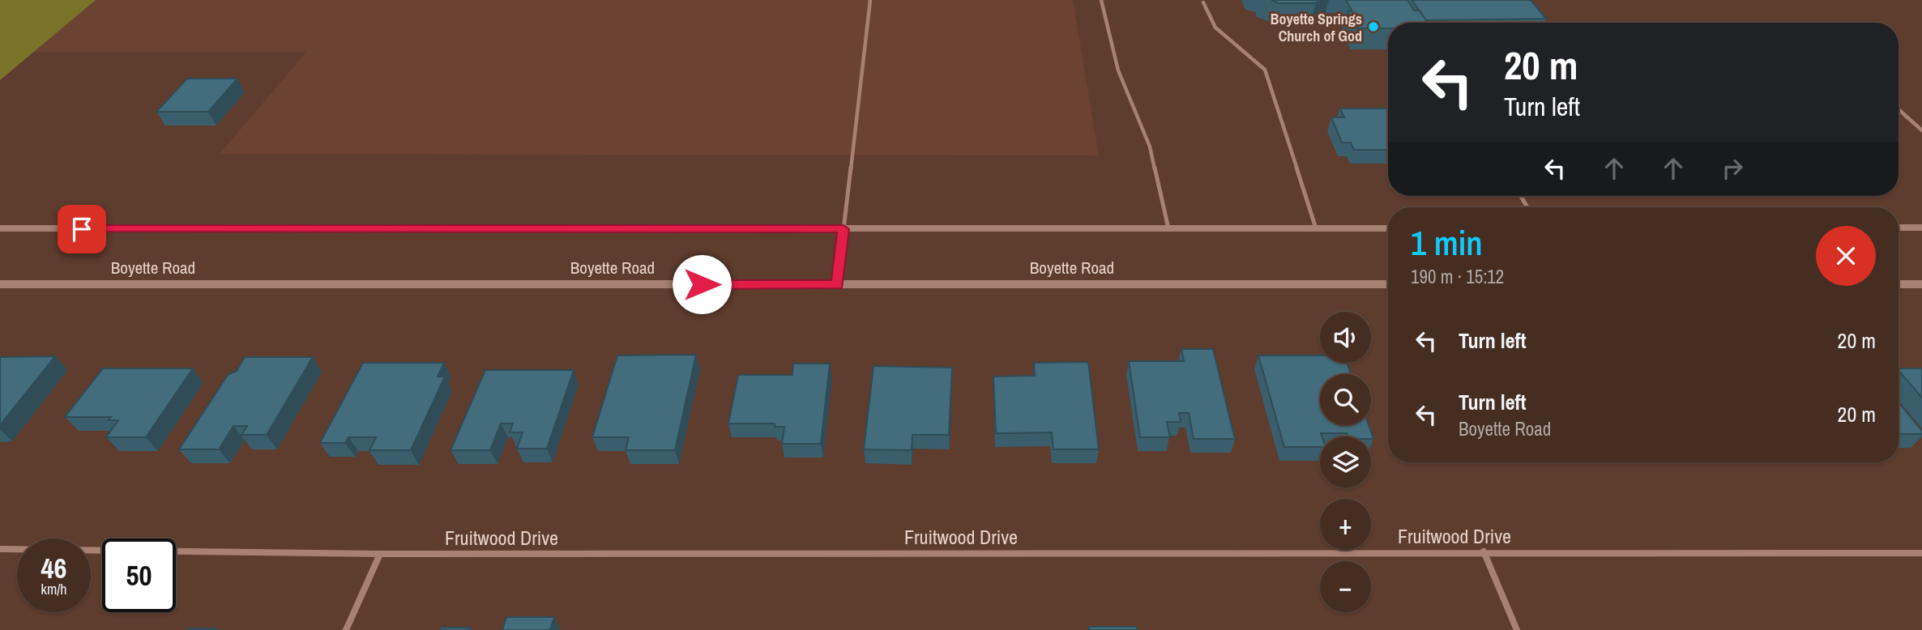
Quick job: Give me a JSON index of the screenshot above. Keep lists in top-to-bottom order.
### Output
{
  "streets": {
    "main road": ["Boyette Road"],
    "street": ["Fruitwood Drive"]
  },
  "places": ["Boyette Springs Church of God"],
  "page": {
    "turn": ["20 m", "Turn left"],
    "heading": ["1 min", "190 m · 15:12"],
    "list": [
      {
        "name": "Turn left",
        "value": "20 m"
      },
      {
        "name": "Turn left",
        "note": "Boyette Road",
        "value": "20 m"
      }
    ],
    "map_buttons": ["+", "−"],
    "speed": "46 km/h",
    "limit": "50"
  }
}
